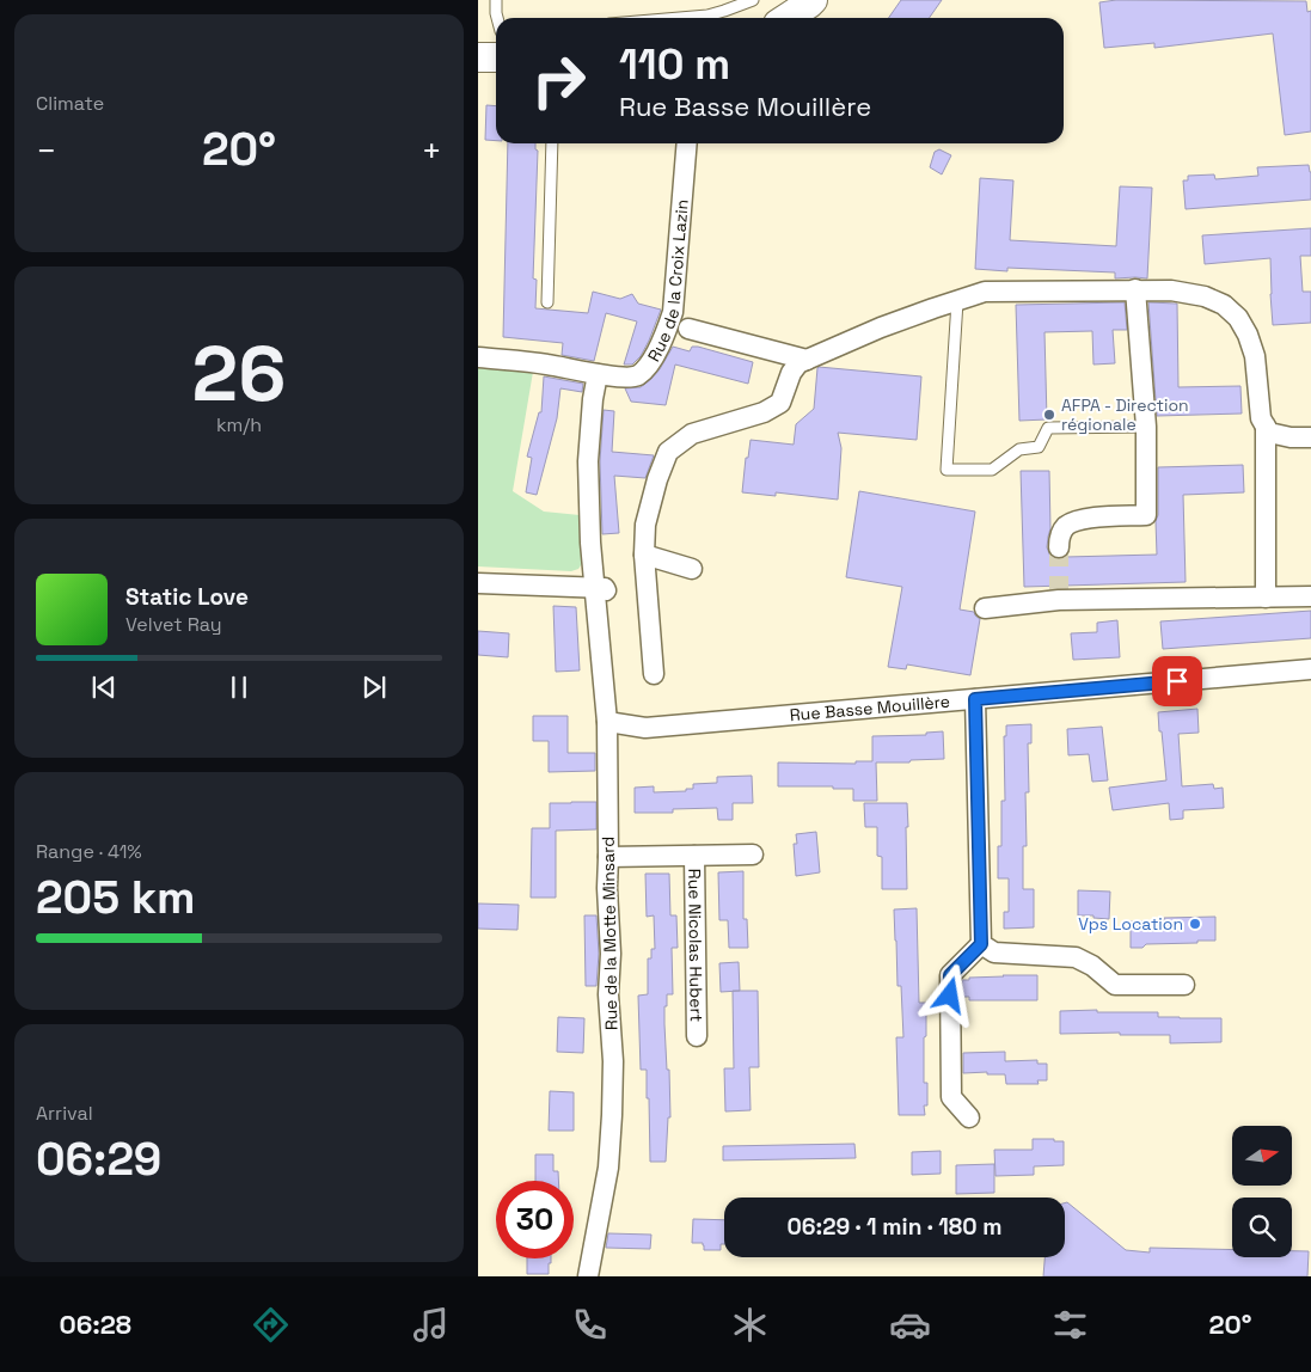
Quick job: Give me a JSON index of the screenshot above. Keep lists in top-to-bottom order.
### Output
{
  "streets": {
    "street": [
      "Rue de la Croix Lazin",
      "Rue Basse Mouillère",
      "Rue de la Motte Minsard",
      "Rue Nicolas Hubert"
    ]
  },
  "crossings": [
    ["Rue de la Croix Lazin", "Rue de la Motte Minsard"],
    ["Rue Basse Mouillère", "Rue de la Motte Minsard"],
    ["Rue de la Motte Minsard", "Rue Nicolas Hubert"]
  ],
  "places": ["AFPA - Direction régionale", "Vps Location"],
  "north": "right",
  "page": {
    "tile": [
      "Climate",
      ["26", "km/h"],
      ["Range · 41%", "205 km"],
      ["Arrival", "06:29"]
    ],
    "turn": ["110 m", "Rue Basse Mouillère"],
    "heat": ["−", "20°", "+"],
    "song": ["Static Love", "Velvet Ray"],
    "limit": "30",
    "trip": "06:29 · 1 min · 180 m",
    "tabs": ["06:28", "20°"]
  }
}
